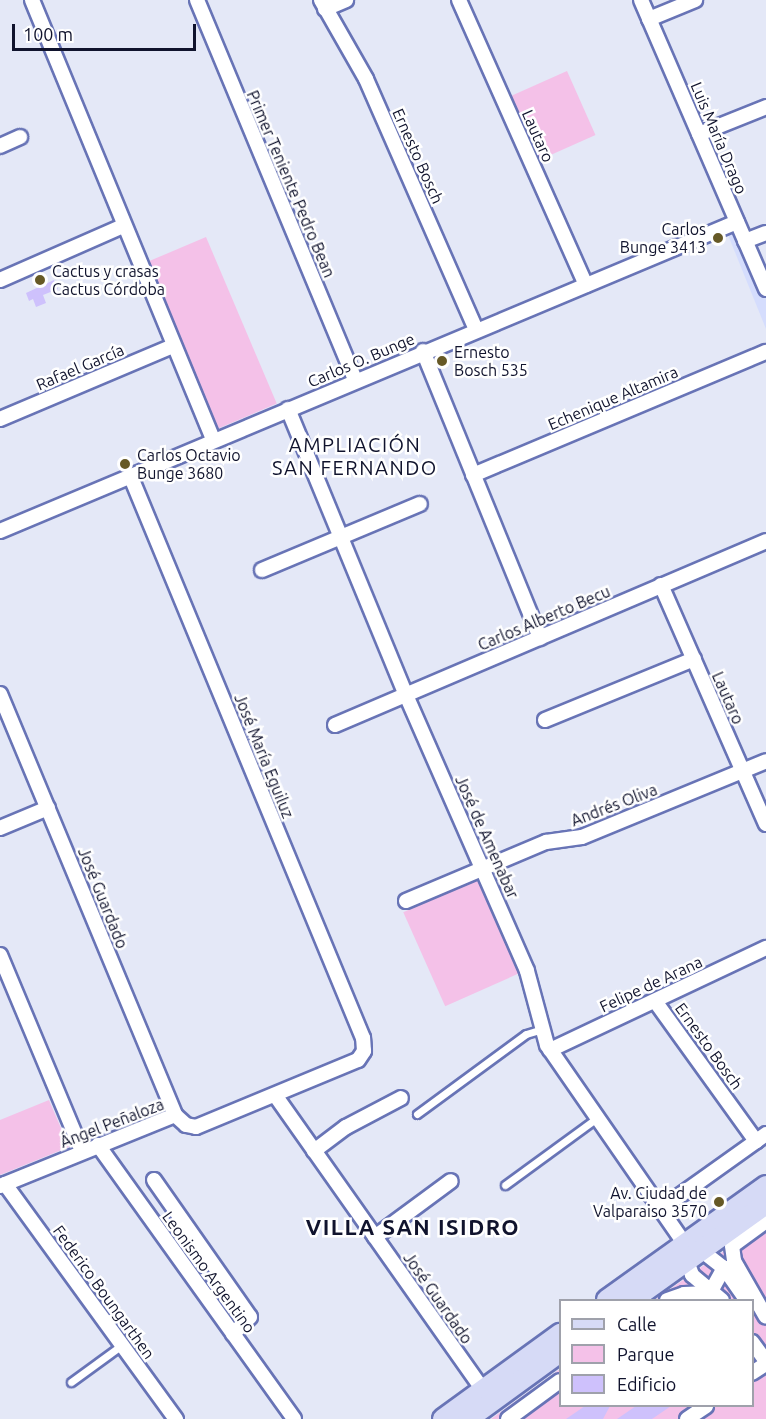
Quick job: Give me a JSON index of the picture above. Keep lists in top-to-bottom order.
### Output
{
  "streets": {
    "street": [
      "Lautaro",
      "Luis María Drago",
      "Ernesto Bosch",
      "Primer Teniente Pedro Bean",
      "Carlos O. Bunge",
      "Rafael García",
      "Echenique Altamira",
      "Carlos Alberto Becu",
      "José María Eguiluz",
      "Andrés Oliva",
      "José de Amenabar",
      "José Guardado",
      "Felipe de Arana",
      "Ángel Peñaloza",
      "Leonismo Argentino",
      "Federico Boungarthen"
    ]
  },
  "crossings": [
    ["Lautaro", "Carlos O. Bunge"],
    ["Lautaro", "Carlos Alberto Becu"],
    ["Lautaro", "Andrés Oliva"],
    ["Luis María Drago", "Carlos O. Bunge"],
    ["Ernesto Bosch", "Carlos O. Bunge"],
    ["Ernesto Bosch", "Felipe de Arana"],
    ["Primer Teniente Pedro Bean", "Carlos O. Bunge"],
    ["Carlos O. Bunge", "José María Eguiluz"],
    ["Carlos O. Bunge", "José de Amenabar"],
    ["Carlos Alberto Becu", "José de Amenabar"],
    ["José María Eguiluz", "Ángel Peñaloza"],
    ["Andrés Oliva", "José de Amenabar"],
    ["José de Amenabar", "Felipe de Arana"],
    ["José Guardado", "Ángel Peñaloza"],
    ["Ángel Peñaloza", "Leonismo Argentino"],
    ["Ángel Peñaloza", "Federico Boungarthen"]
  ],
  "districts": ["AMPLIACIÓN SAN FERNANDO", "VILLA SAN ISIDRO"],
  "places": [
    "Carlos Bunge 3413",
    "Cactus y crasas Cactus Córdoba",
    "Ernesto Bosch 535",
    "Carlos Octavio Bunge 3680",
    "Av. Ciudad de Valparaiso 3570"
  ],
  "legend": ["Calle", "Parque", "Edificio"],
  "scale_bar": "100 m"
}
